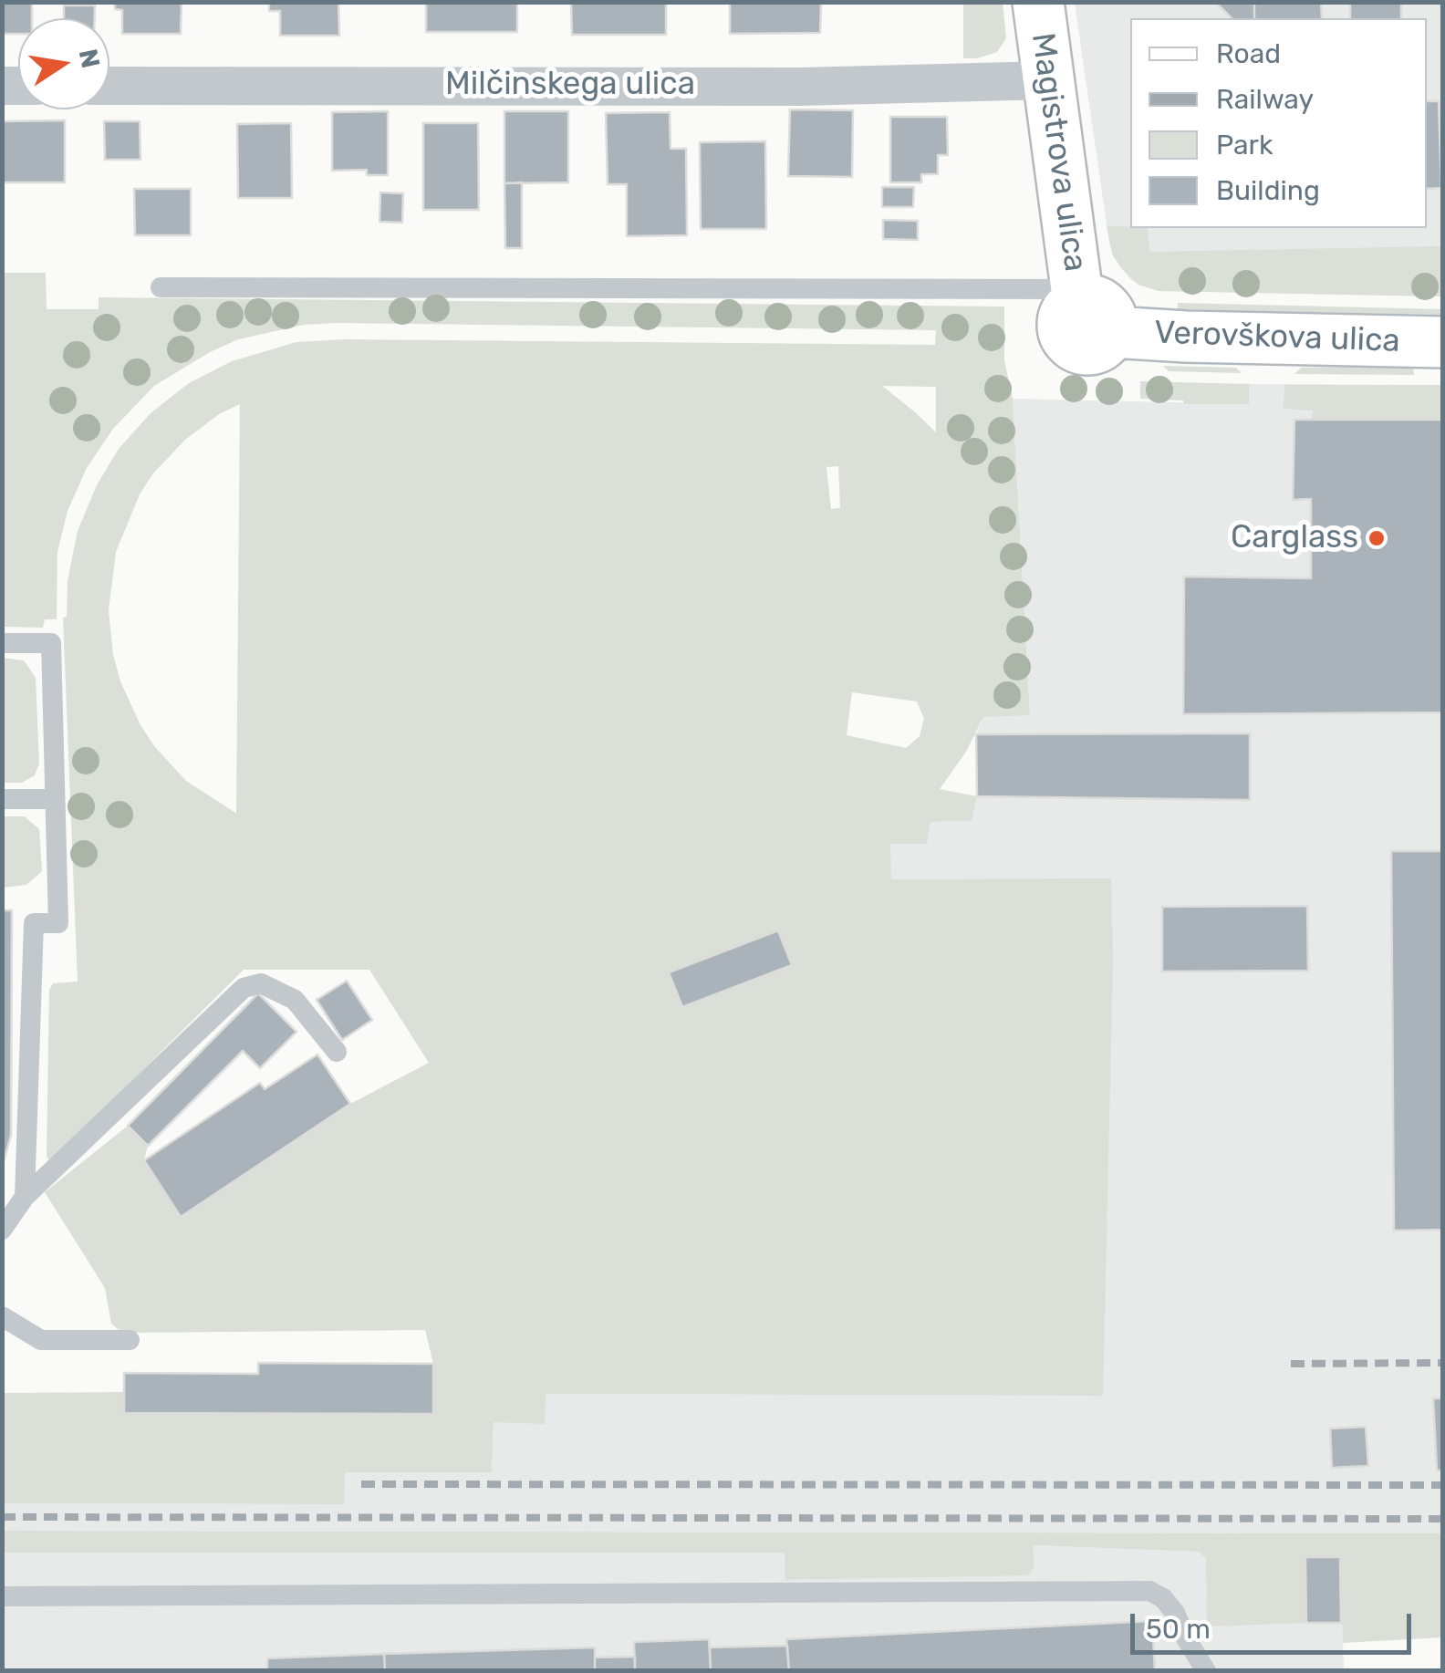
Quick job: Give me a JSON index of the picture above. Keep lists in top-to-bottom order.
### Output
{
  "streets": {
    "street": ["Milčinskega ulica", "Magistrova ulica", "Verovškova ulica"]
  },
  "crossings": [
    ["Milčinskega ulica", "Magistrova ulica"],
    ["Magistrova ulica", "Verovškova ulica"]
  ],
  "places": ["Carglass"],
  "legend": [
    "Road",
    "Railway",
    "Park",
    "Building"
  ],
  "scale_bar": "50 m",
  "north": "right"
}
